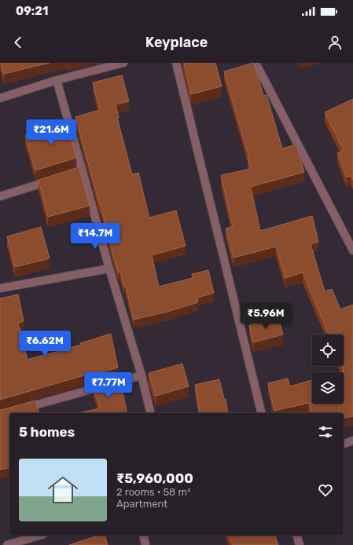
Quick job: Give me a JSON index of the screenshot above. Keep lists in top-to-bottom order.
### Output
{
  "page": {
    "status": "09:21",
    "header": "Keyplace",
    "price": [
      "₹21.6M",
      "₹14.7M",
      "₹5.96M",
      "₹6.62M",
      "₹7.77M"
    ],
    "heading": "5 homes",
    "list": [
      {
        "name": "₹5,960,000",
        "note": "2 rooms · 58 m² · Apartment"
      }
    ]
  }
}
